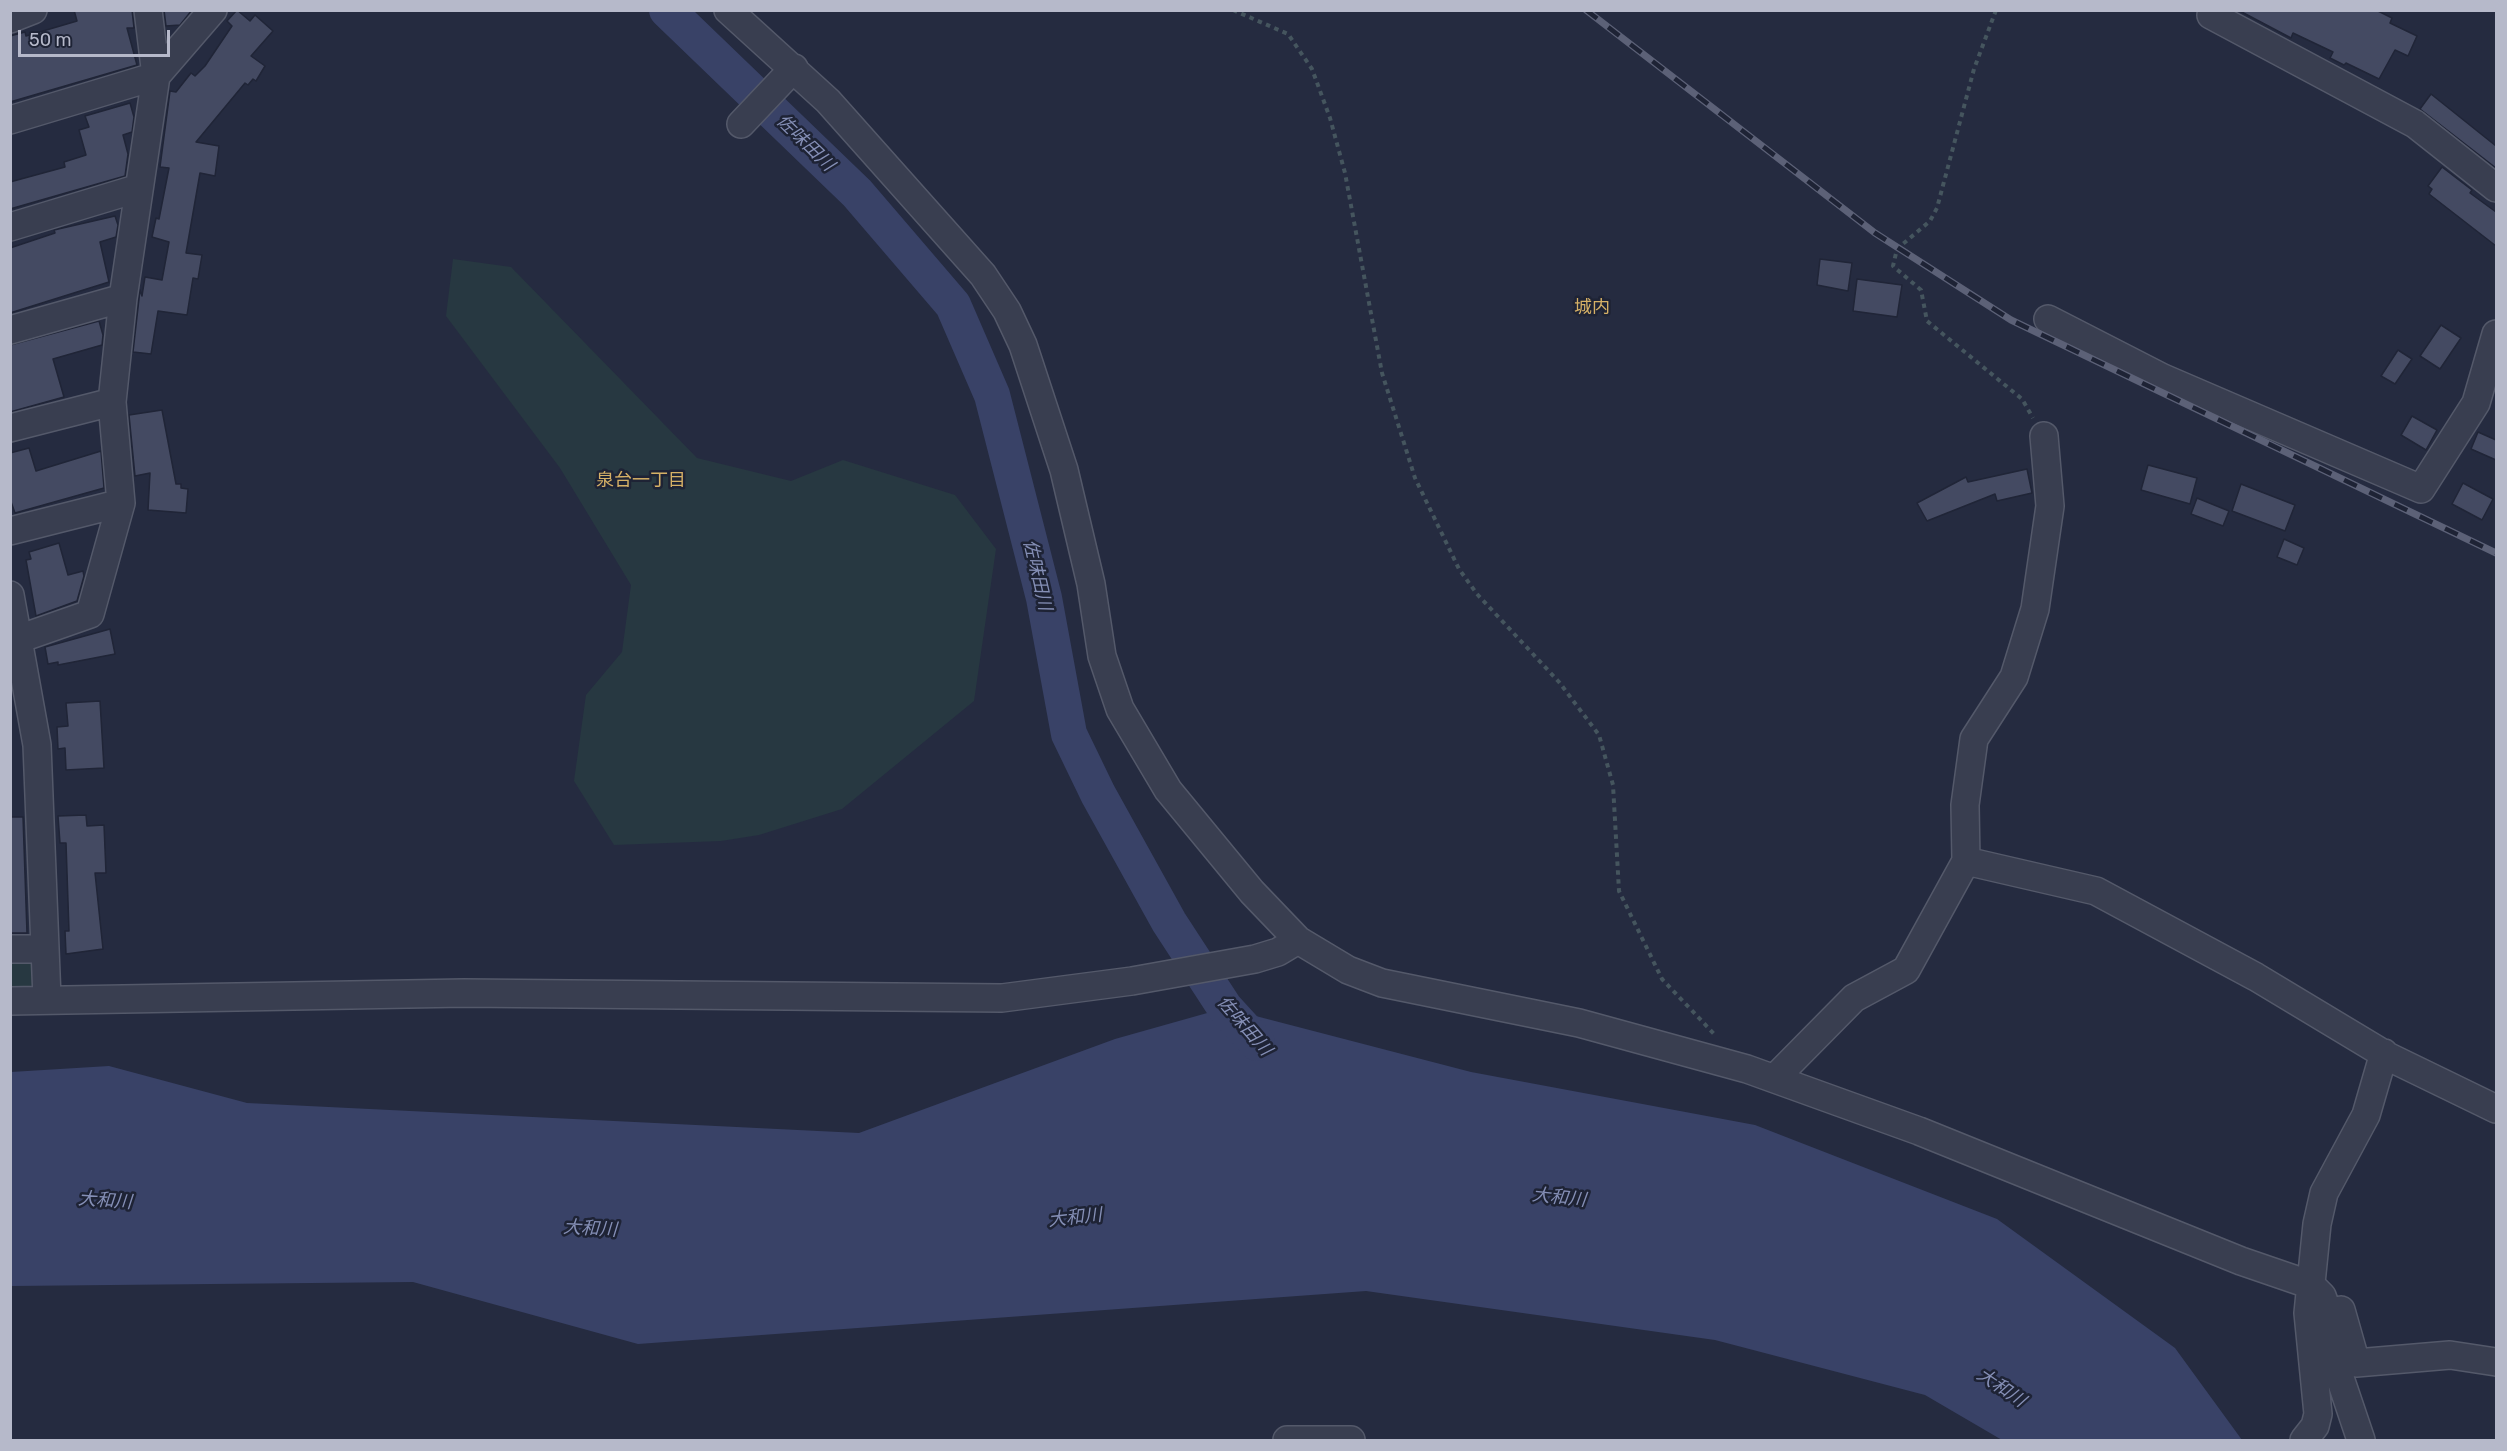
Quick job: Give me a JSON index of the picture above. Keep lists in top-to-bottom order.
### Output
{
  "districts": ["城内", "泉台一丁目"],
  "water": ["佐味田川", "大和川"],
  "scale_bar": "50 m"
}
